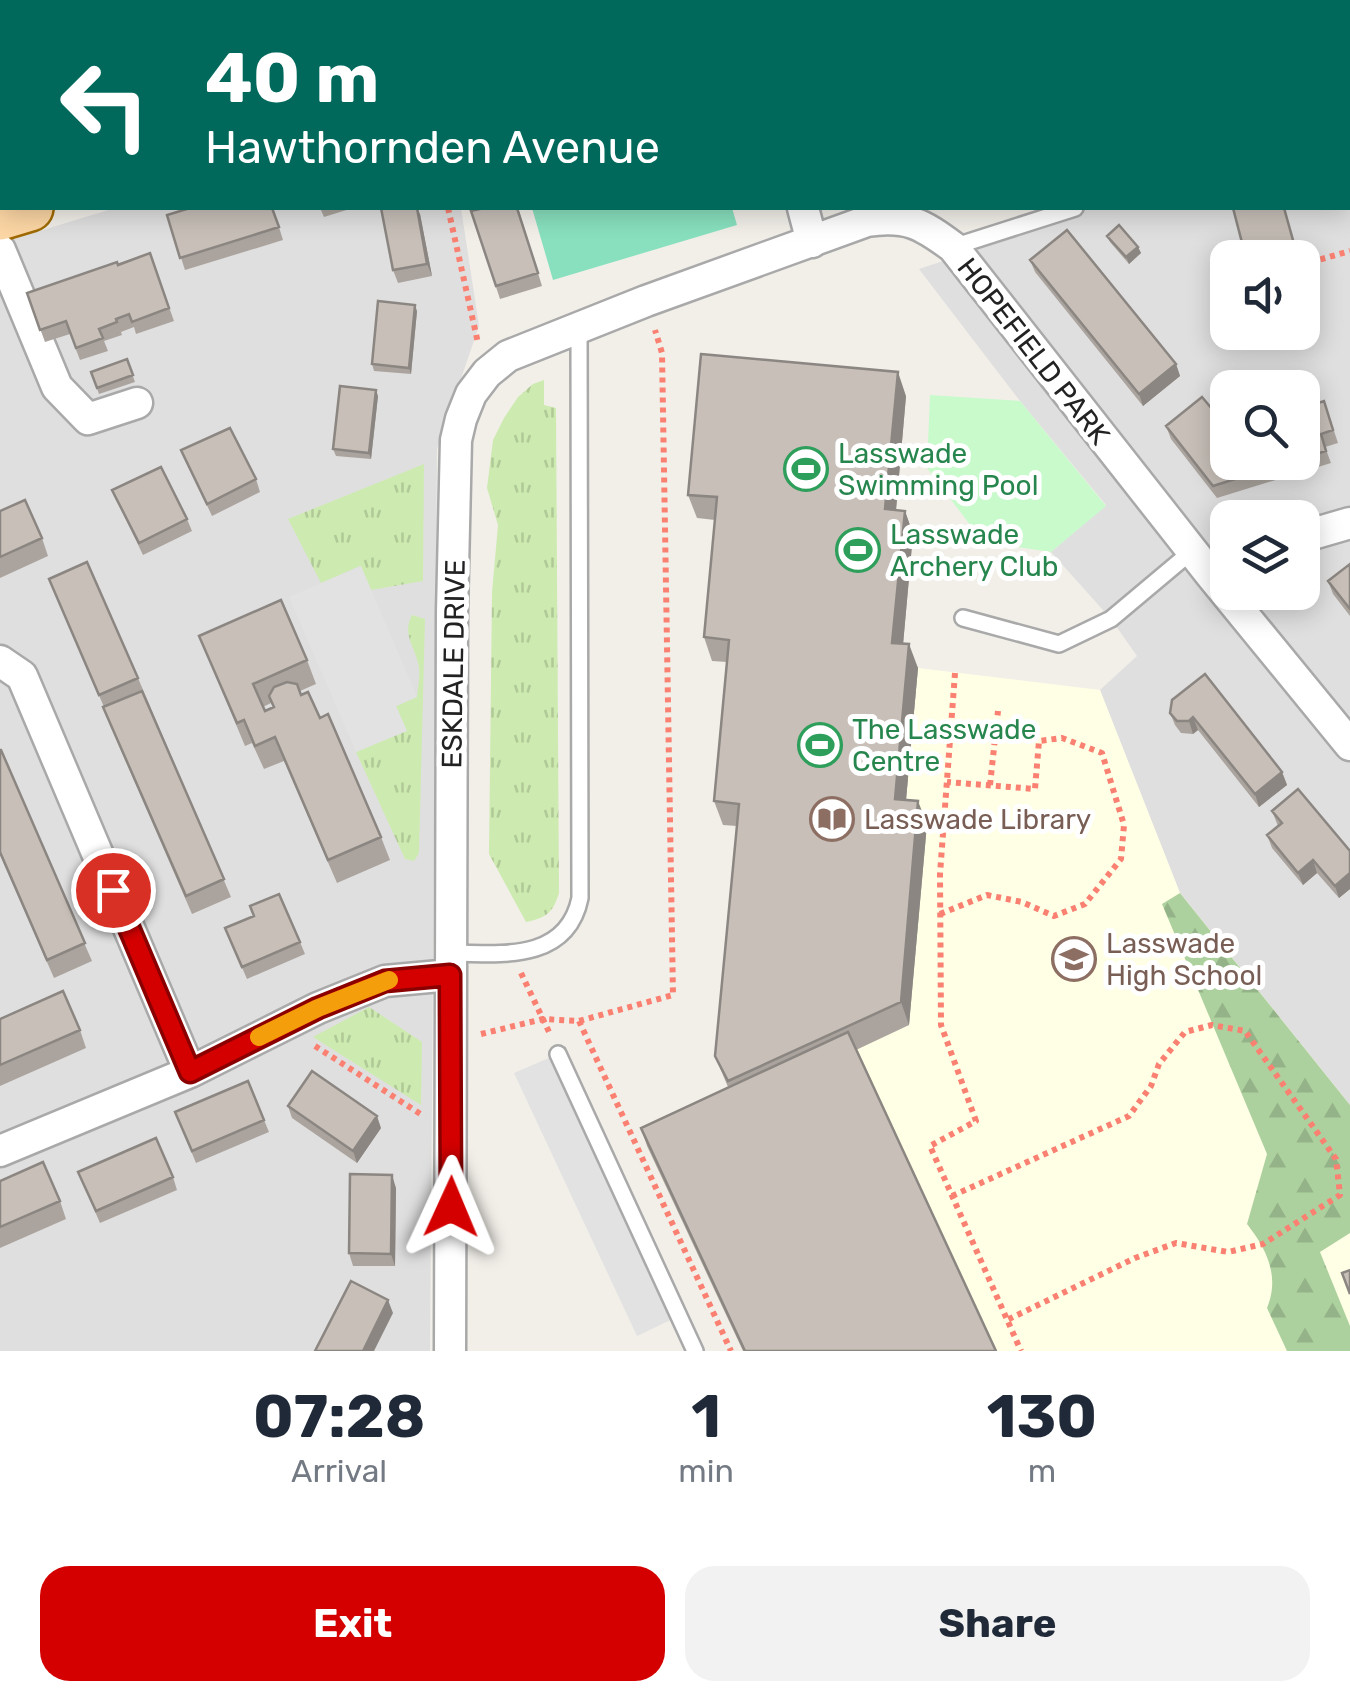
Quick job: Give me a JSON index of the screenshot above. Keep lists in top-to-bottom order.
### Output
{
  "streets": {
    "street": ["HOPEFIELD PARK", "ESKDALE DRIVE"]
  },
  "places": {
    "sports": ["Lasswade Swimming Pool", "Lasswade Archery Club", "The Lasswade Centre"],
    "library": ["Lasswade Library"],
    "school or university": ["Lasswade High School"]
  },
  "page": {
    "turn": ["40 m", "Hawthornden Avenue"],
    "eta": [
      "07:28",
      "Arrival",
      "1",
      "min",
      "130",
      "m"
    ],
    "buttons": ["Exit", "Share"]
  }
}
